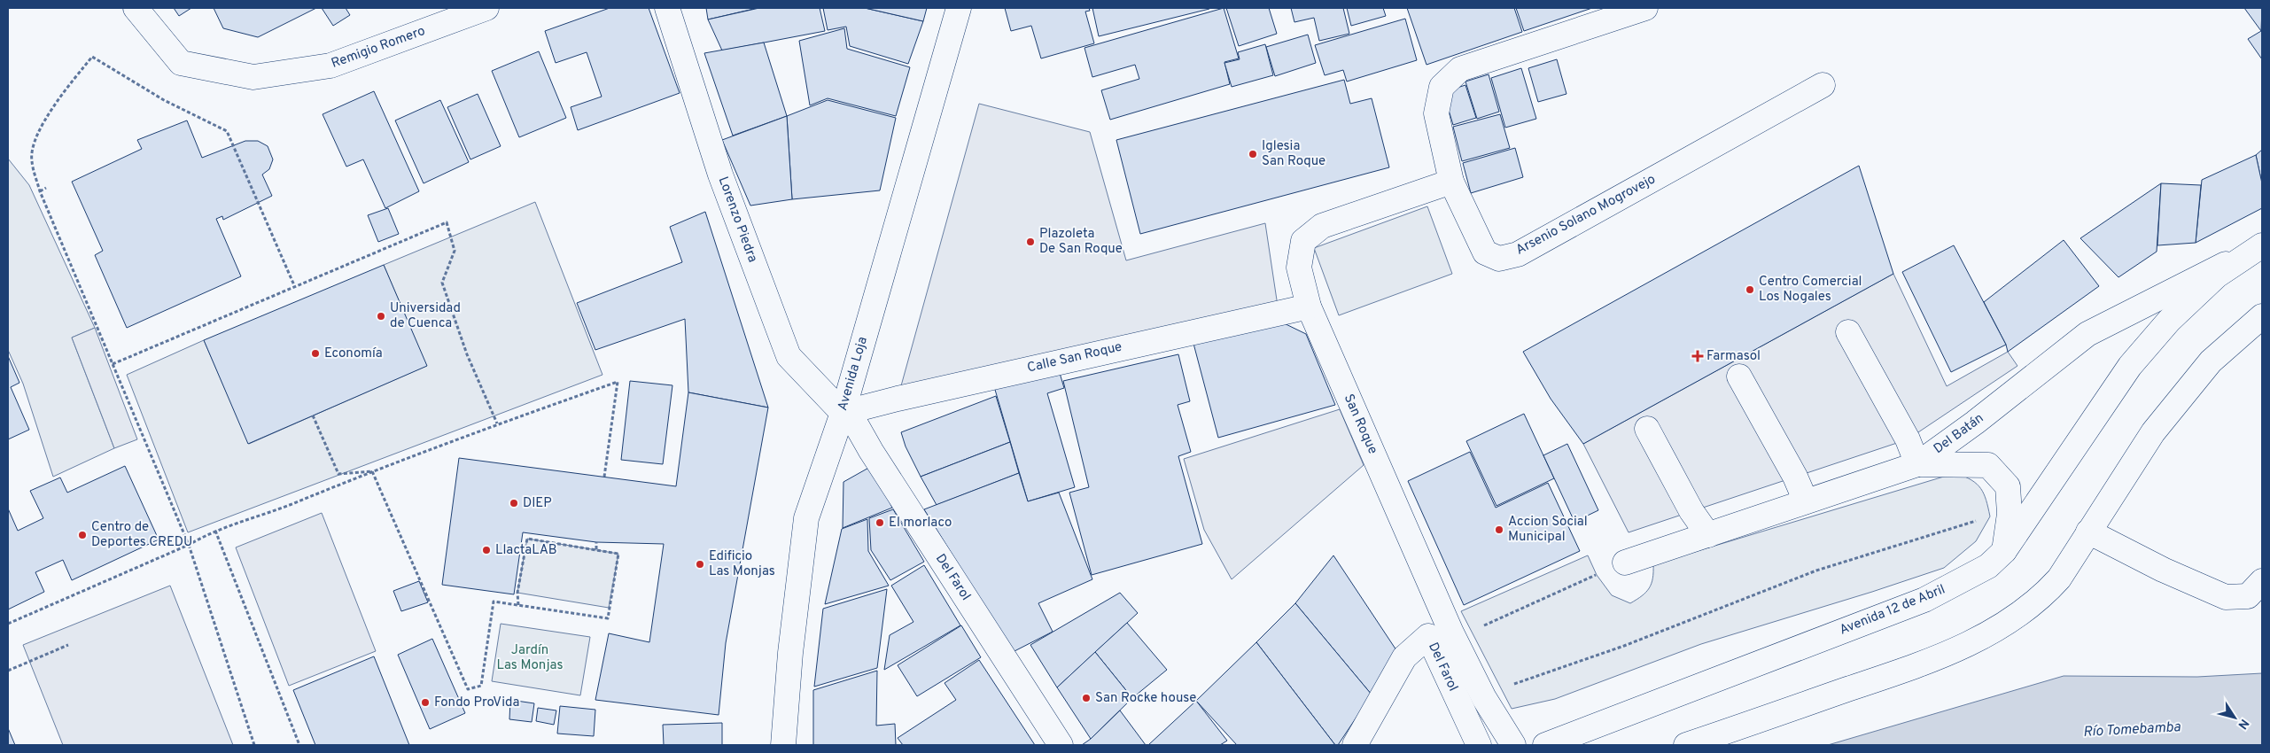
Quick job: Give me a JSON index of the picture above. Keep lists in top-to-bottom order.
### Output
{
  "streets": {
    "street": [
      "Remigio Romero",
      "Arsenio Solano Mogrovejo",
      "Lorenzo Piedra",
      "Calle San Roque",
      "Avenida Loja",
      "San Roque",
      "Del Batán",
      "Del Farol",
      "Avenida 12 de Abril"
    ]
  },
  "crossings": [
    ["Arsenio Solano Mogrovejo", "San Roque"],
    ["Lorenzo Piedra", "Calle San Roque"],
    ["Lorenzo Piedra", "Avenida Loja"],
    ["Lorenzo Piedra", "Del Farol"],
    ["Calle San Roque", "Avenida Loja"],
    ["Calle San Roque", "San Roque"],
    ["Calle San Roque", "Del Farol"],
    ["Avenida Loja", "Del Farol"],
    ["Del Batán", "Avenida 12 de Abril"]
  ],
  "water": ["Río Tomebamba"],
  "parks": ["Jardín Las Monjas"],
  "places": {
    "other": [
      "Iglesia San Roque",
      "Plazoleta De San Roque",
      "Centro Comercial Los Nogales",
      "Universidad de Cuenca",
      "Economía",
      "DIEP",
      "El morlaco",
      "Accion Social Municipal",
      "Centro de Deportes CREDU",
      "LlactaLAB",
      "Edificio Las Monjas",
      "San Rocke house",
      "Fondo ProVida"
    ],
    "health": ["Farmasol"]
  },
  "north": "bottom right"
}
